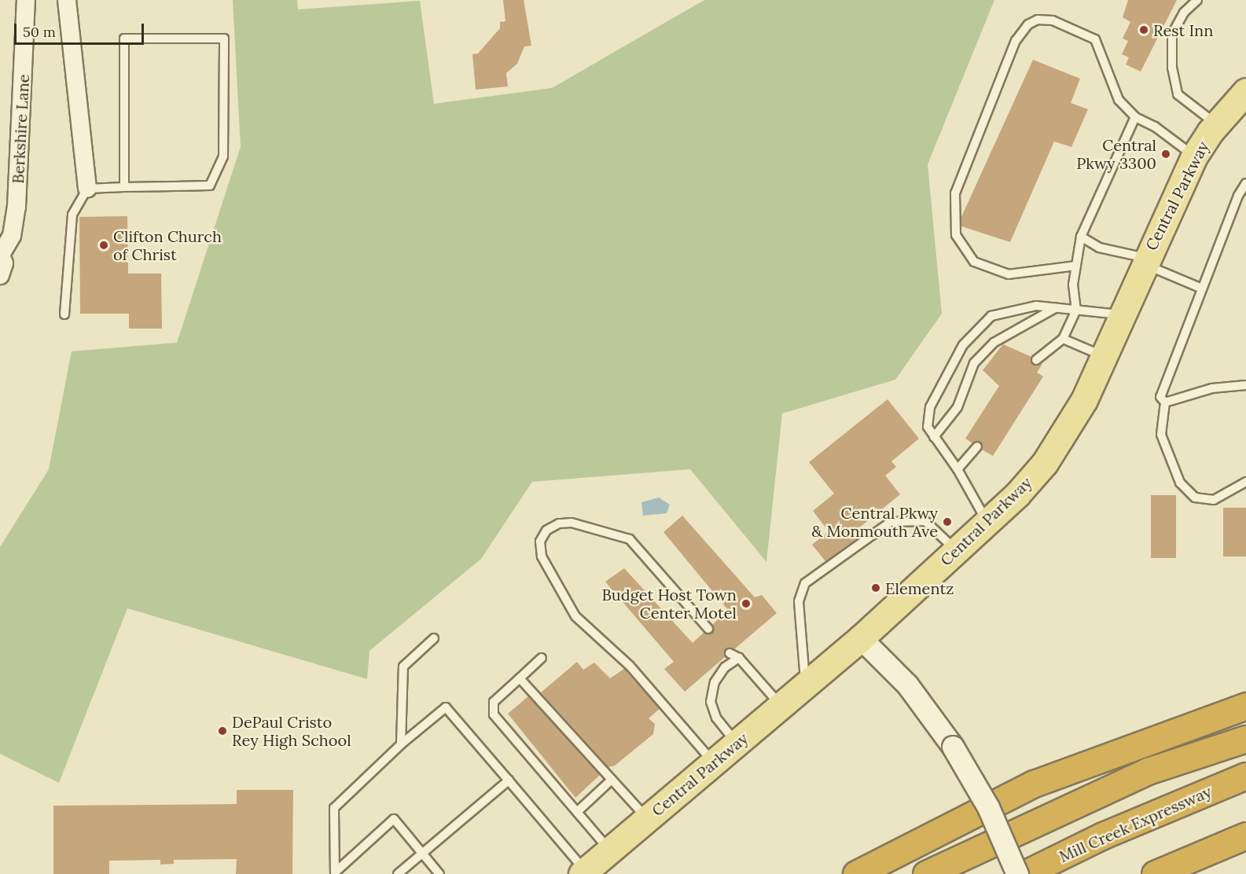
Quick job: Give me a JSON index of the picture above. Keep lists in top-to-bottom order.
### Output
{
  "streets": {
    "highway": ["Mill Creek Expressway"],
    "main road": ["Central Parkway"],
    "street": ["Berkshire Lane"]
  },
  "places": [
    "Rest Inn",
    "Central Pkwy 3300",
    "Clifton Church of Christ",
    "Central Pkwy & Monmouth Ave",
    "Elementz",
    "Budget Host Town Center Motel",
    "DePaul Cristo Rey High School"
  ],
  "scale_bar": "50 m"
}
